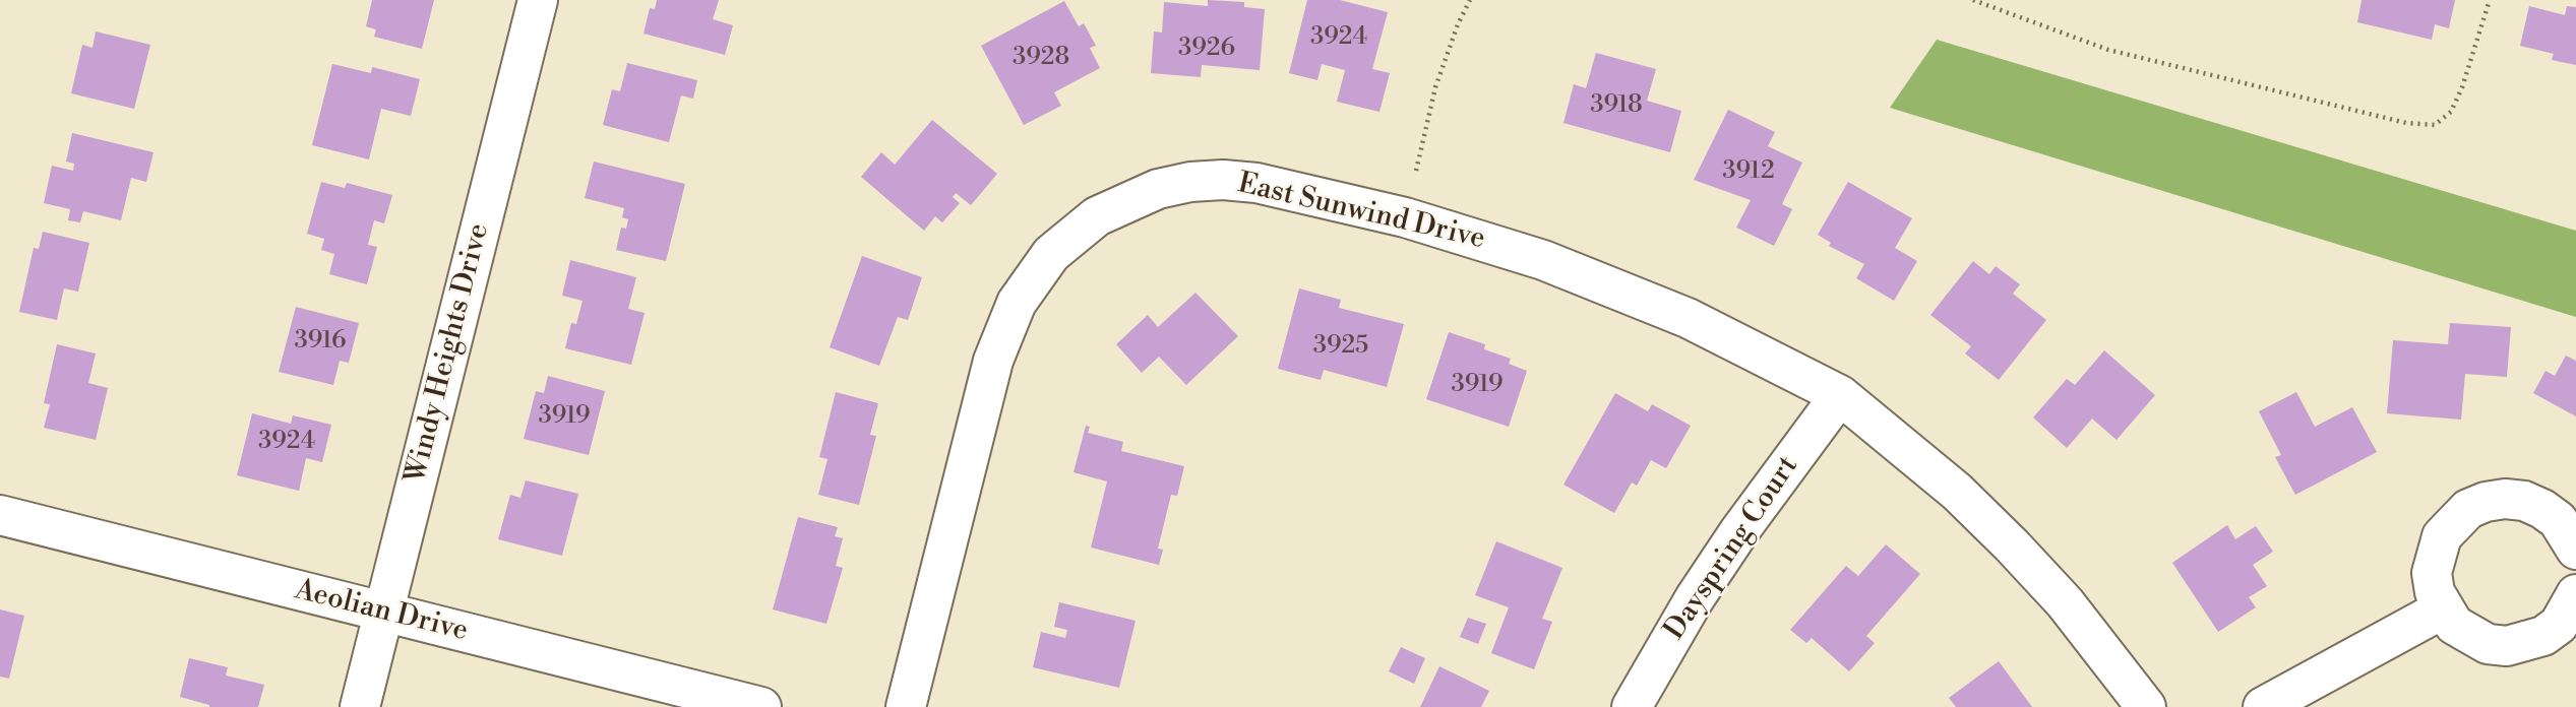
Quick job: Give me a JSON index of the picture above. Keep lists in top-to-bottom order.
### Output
{
  "streets": {
    "street": [
      "East Sunwind Drive",
      "Windy Heights Drive",
      "Dayspring Court",
      "Aeolian Drive"
    ]
  },
  "crossings": [
    ["East Sunwind Drive", "Dayspring Court"],
    ["Windy Heights Drive", "Aeolian Drive"]
  ],
  "house_numbers": [
    "3924",
    "3926",
    "3928",
    "3918",
    "3912",
    "3916",
    "3925",
    "3919",
    "3919",
    "3924"
  ]
}
